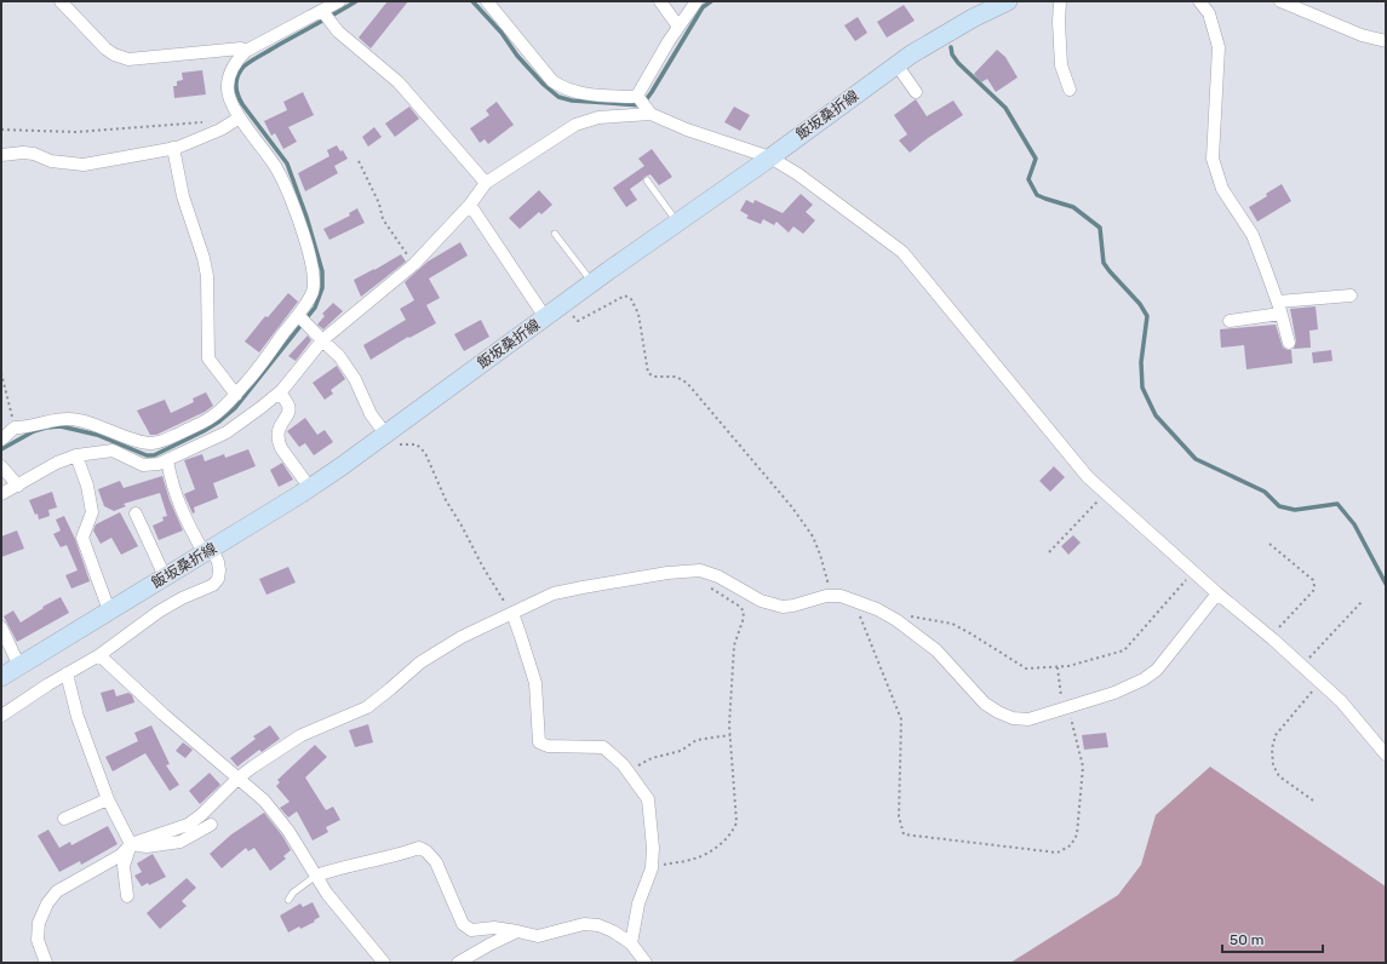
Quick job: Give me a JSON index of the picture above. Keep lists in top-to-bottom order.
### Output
{
  "streets": {
    "main road": ["飯坂桑折線"]
  },
  "scale_bar": "50 m"
}
